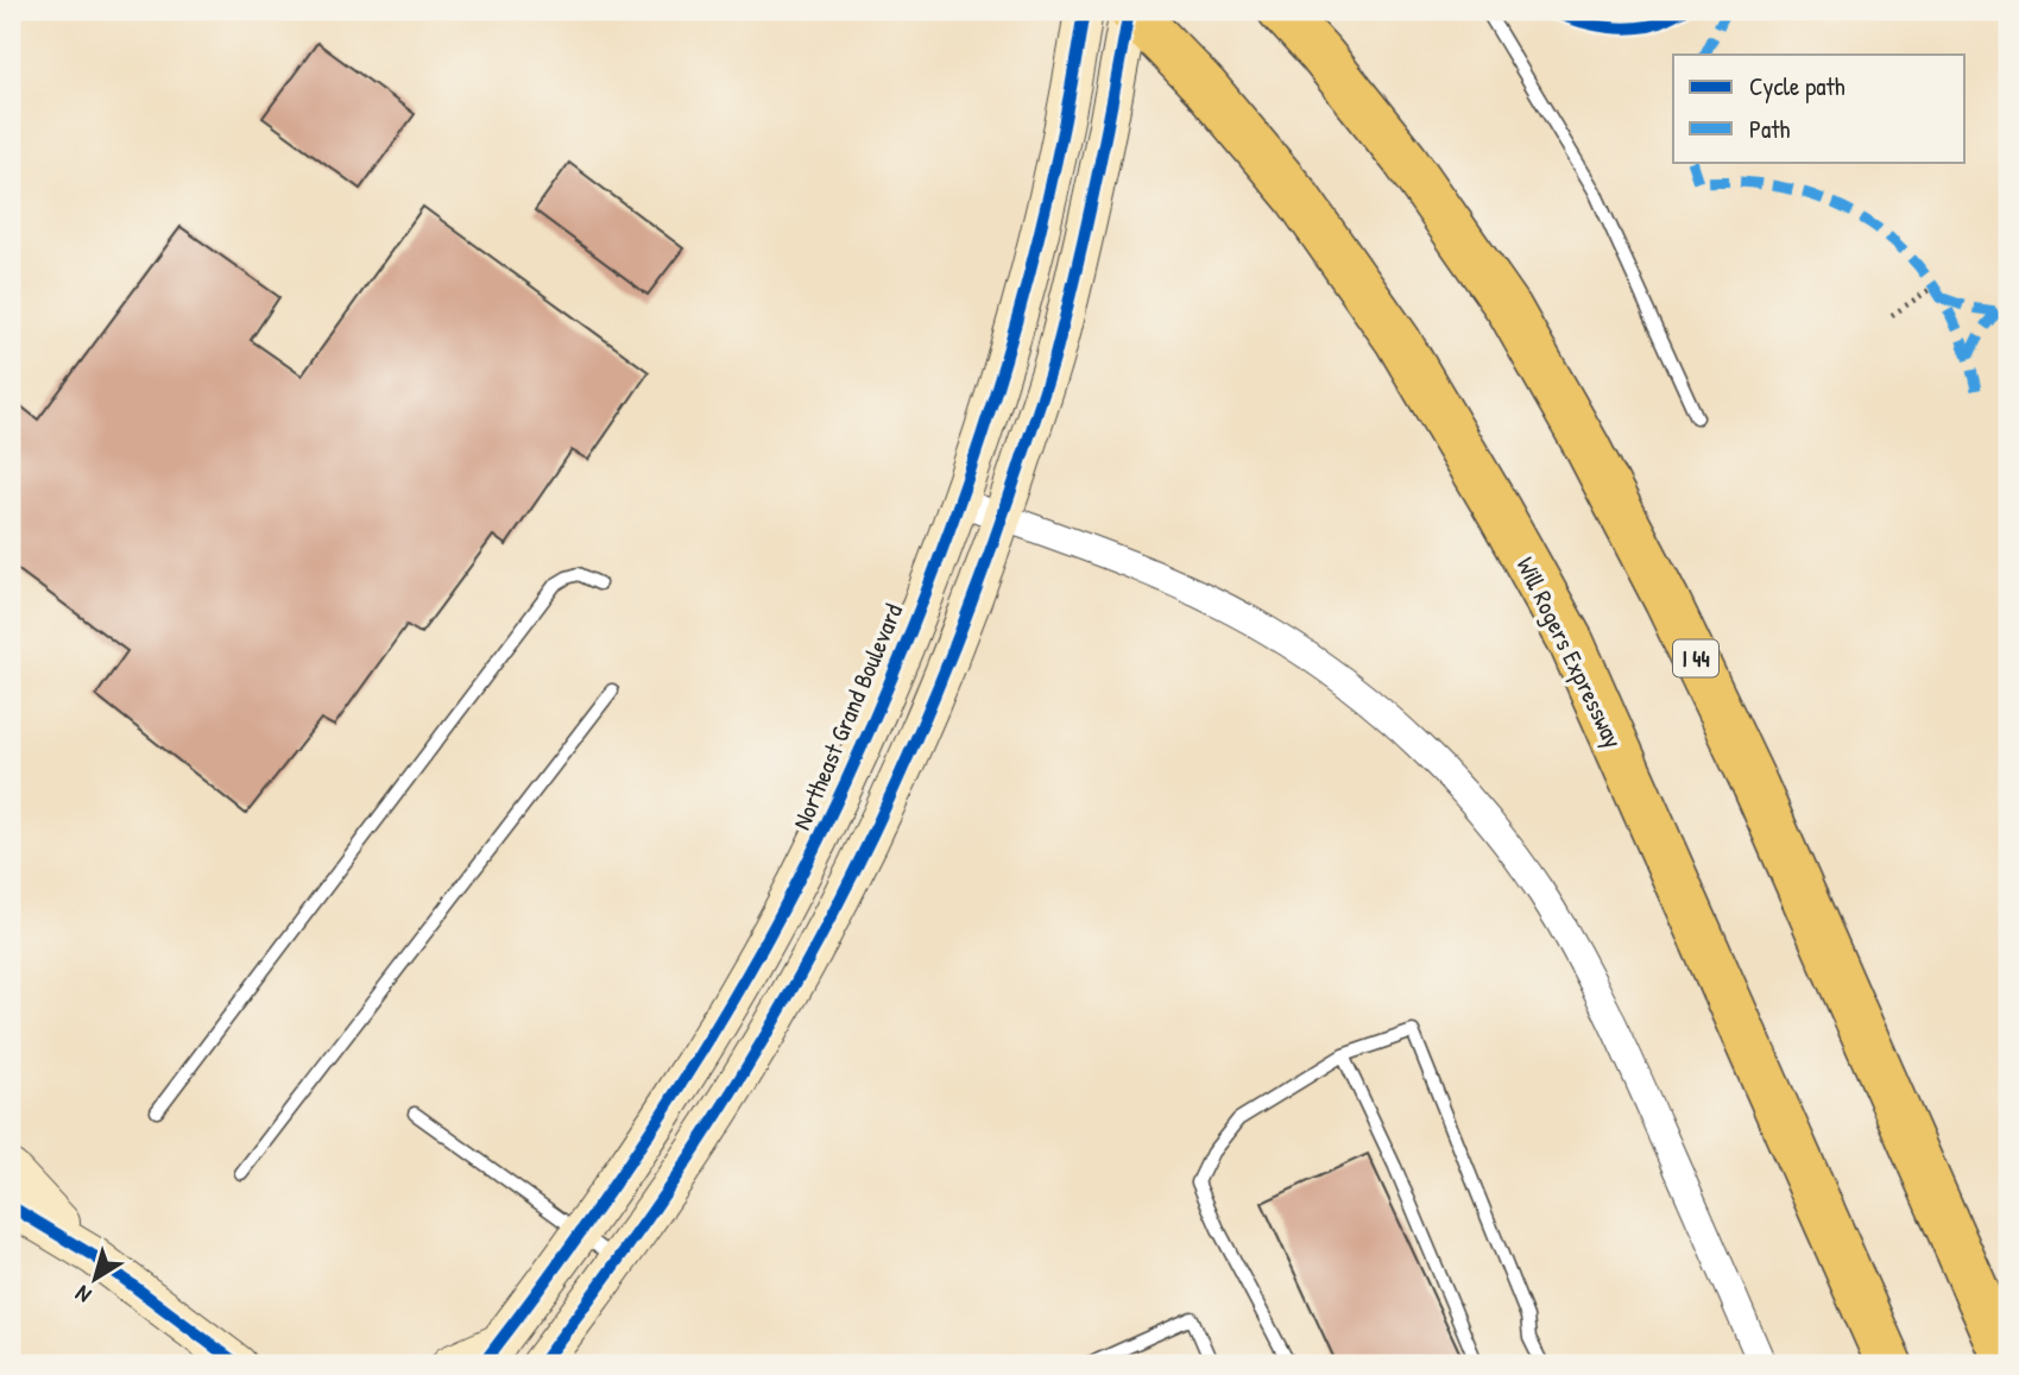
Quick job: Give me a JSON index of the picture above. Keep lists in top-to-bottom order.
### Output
{
  "streets": {
    "highway": ["Will Rogers Expressway", "I 44"],
    "street": ["Northeast Grand Boulevard"]
  },
  "legend": ["Cycle path", "Path"],
  "north": "bottom left"
}
